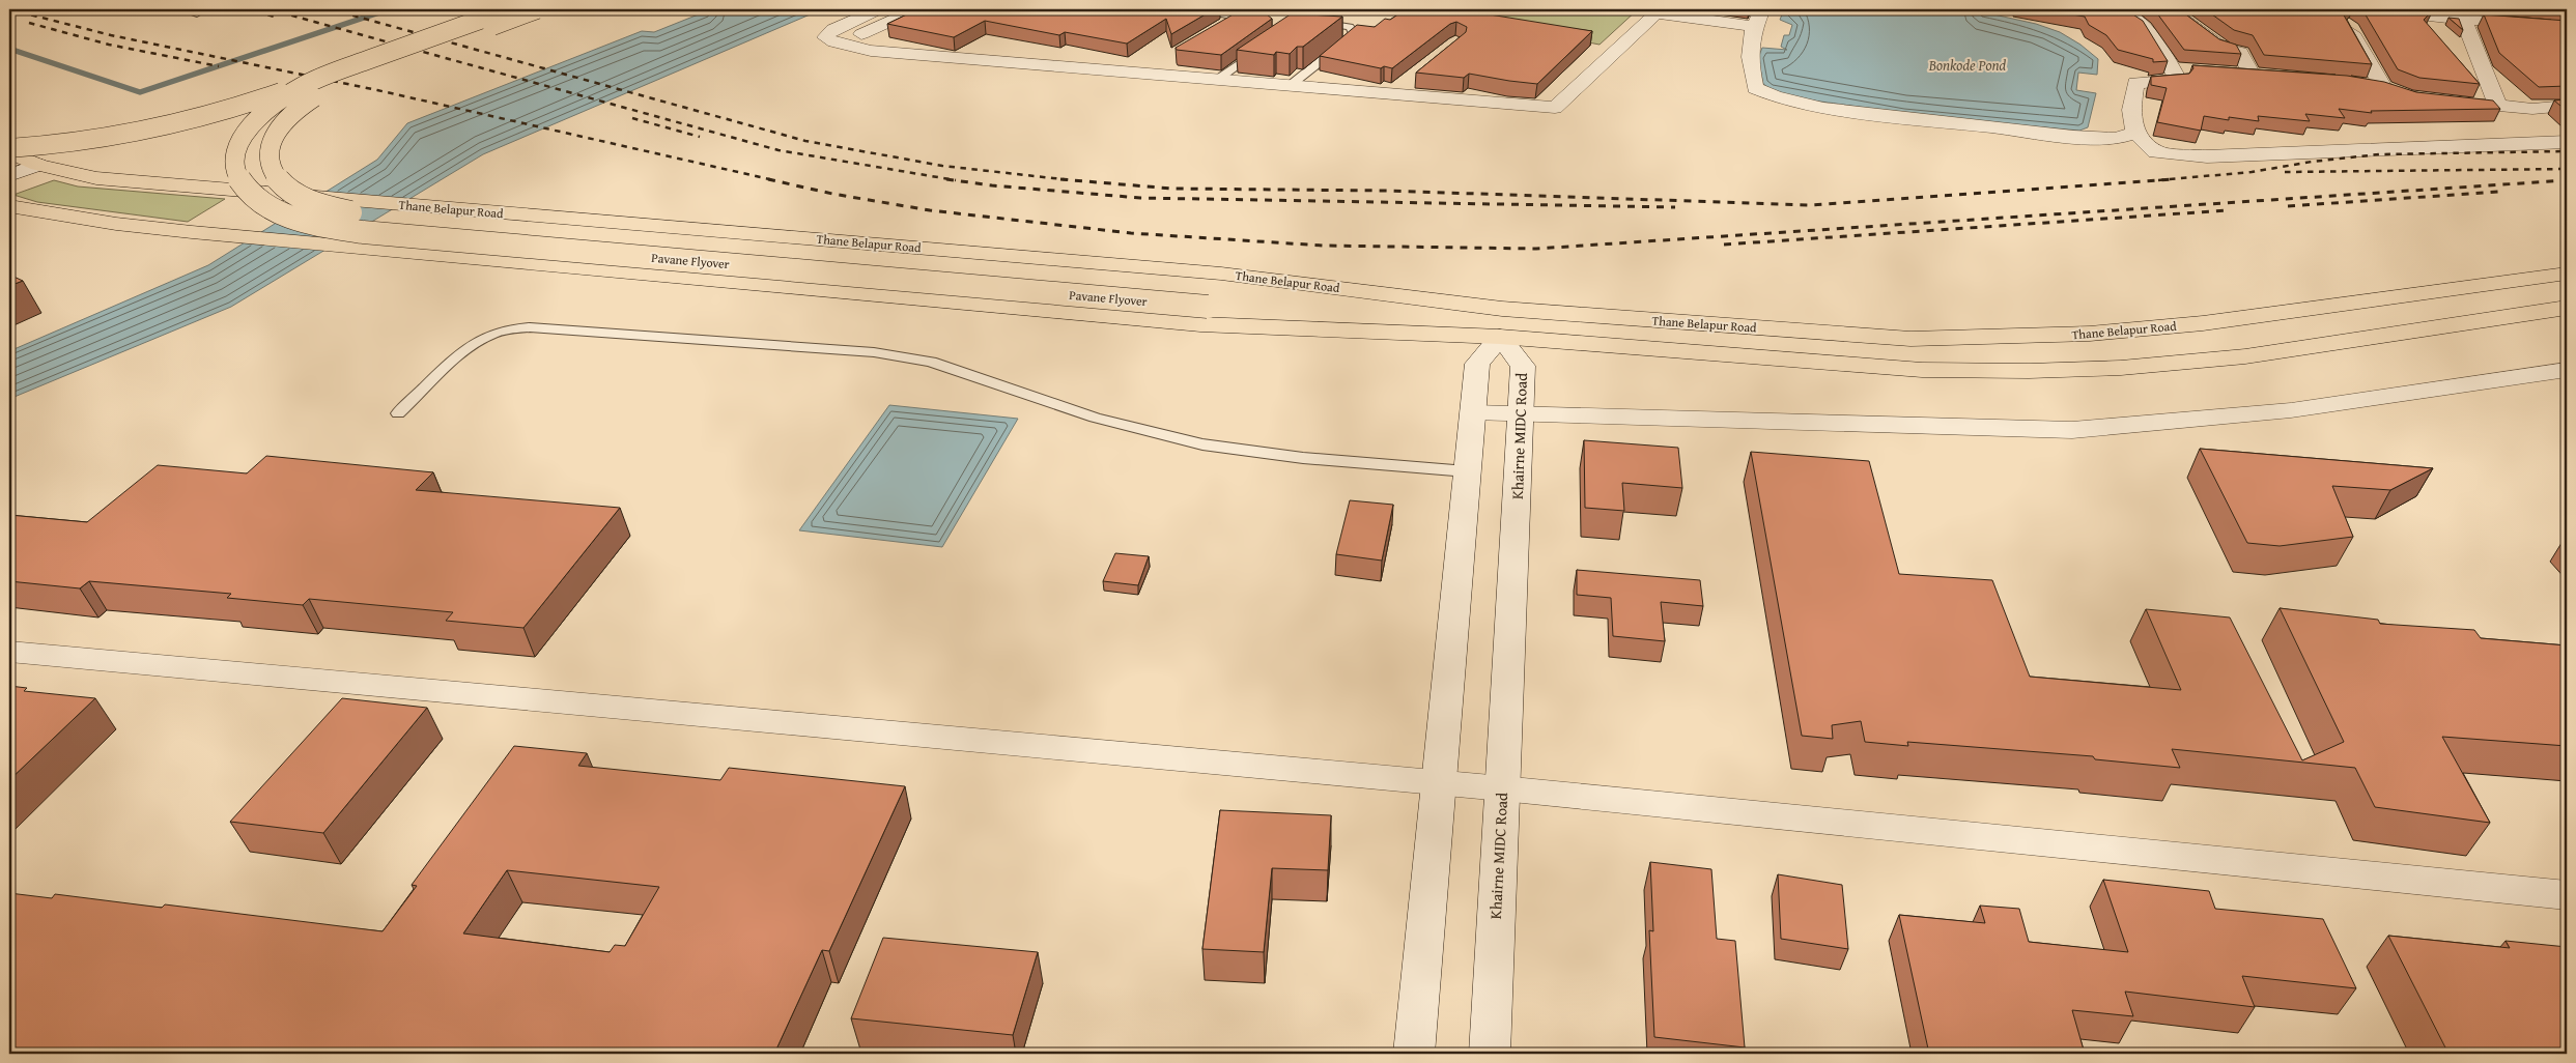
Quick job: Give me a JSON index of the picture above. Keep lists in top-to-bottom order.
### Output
{
  "streets": {
    "main road": ["Thane Belapur Road", "Pavane Flyover"],
    "street": ["Khairne MIDC Road"]
  },
  "crossings": [
    ["Thane Belapur Road", "Pavane Flyover"],
    ["Thane Belapur Road", "Khairne MIDC Road"],
    ["Pavane Flyover", "Khairne MIDC Road"]
  ],
  "water": ["Bonkode Pond"]
}
